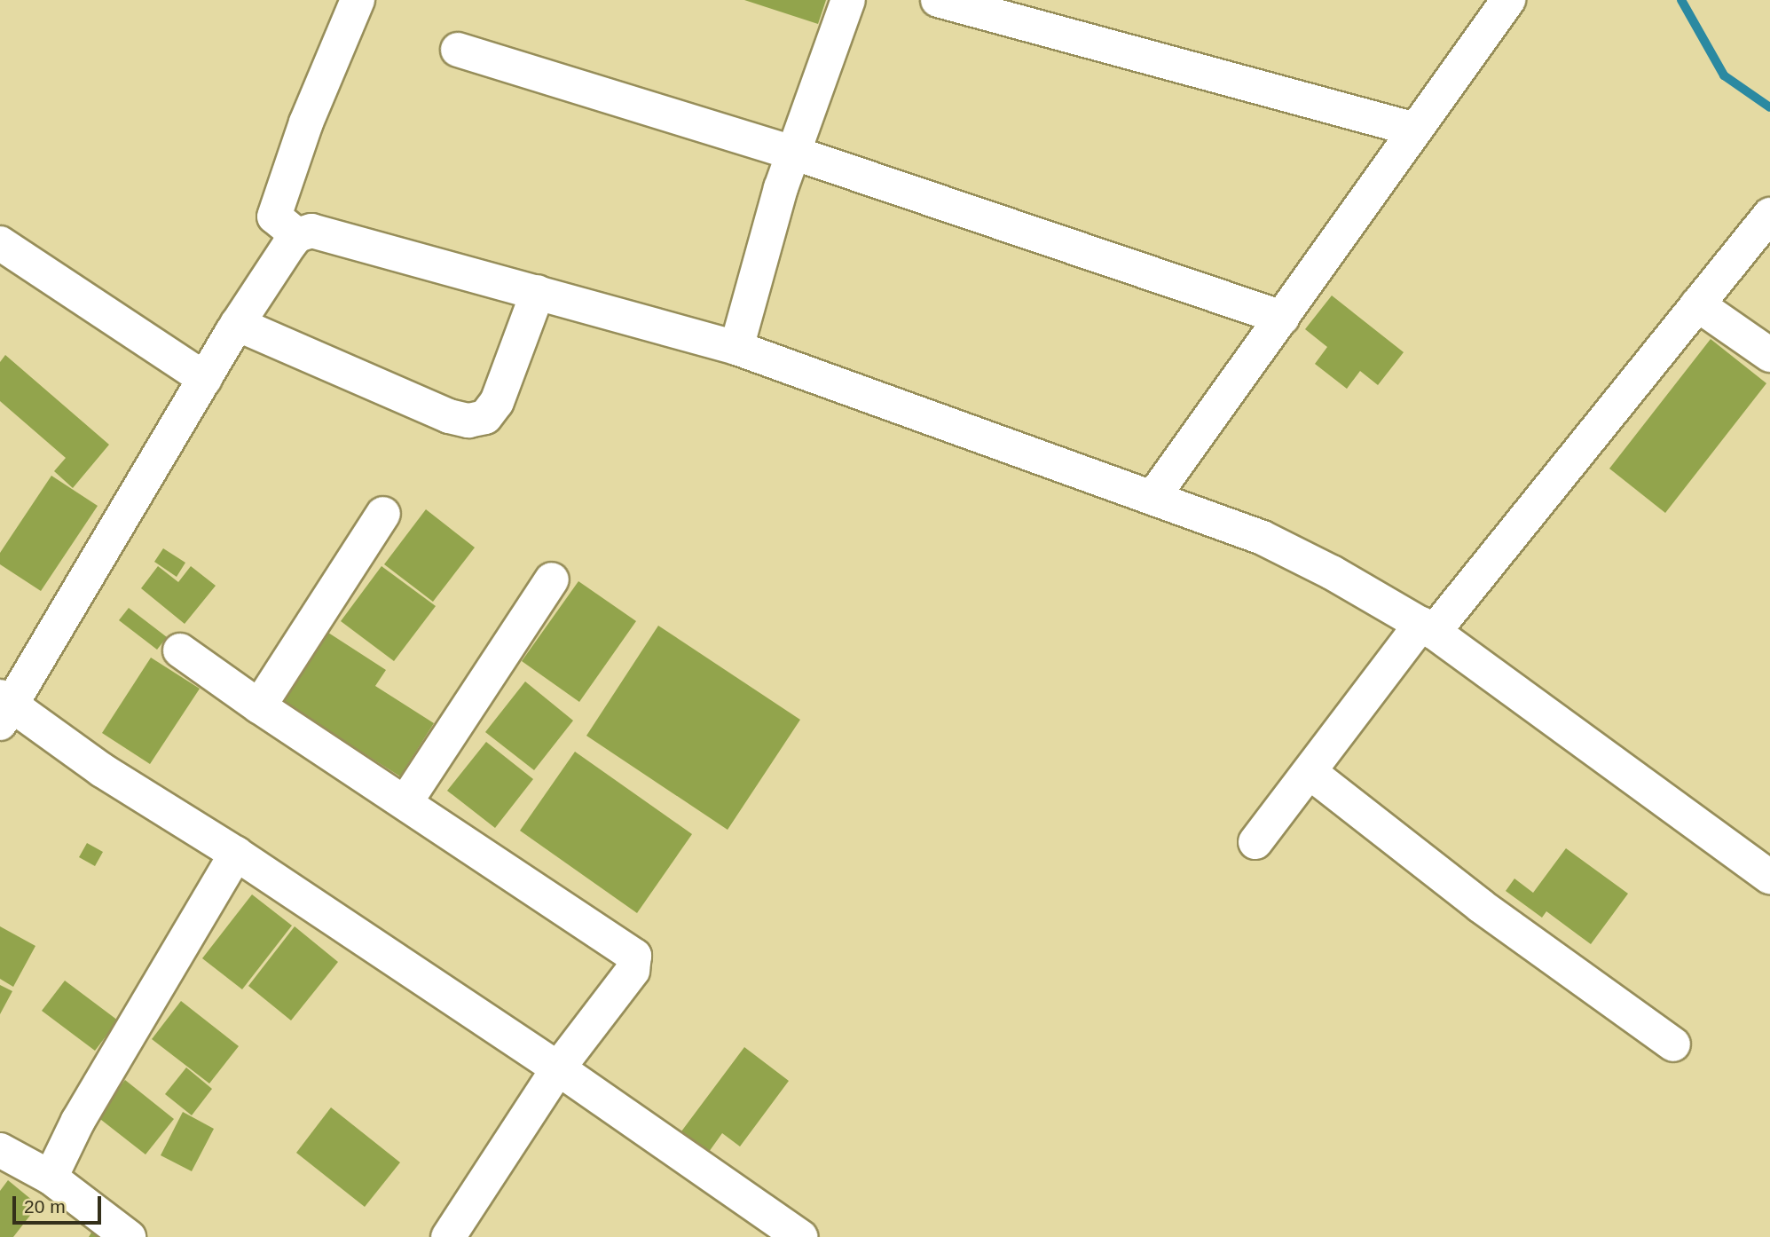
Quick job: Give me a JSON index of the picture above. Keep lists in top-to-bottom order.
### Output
{
  "scale_bar": "20 m"
}
